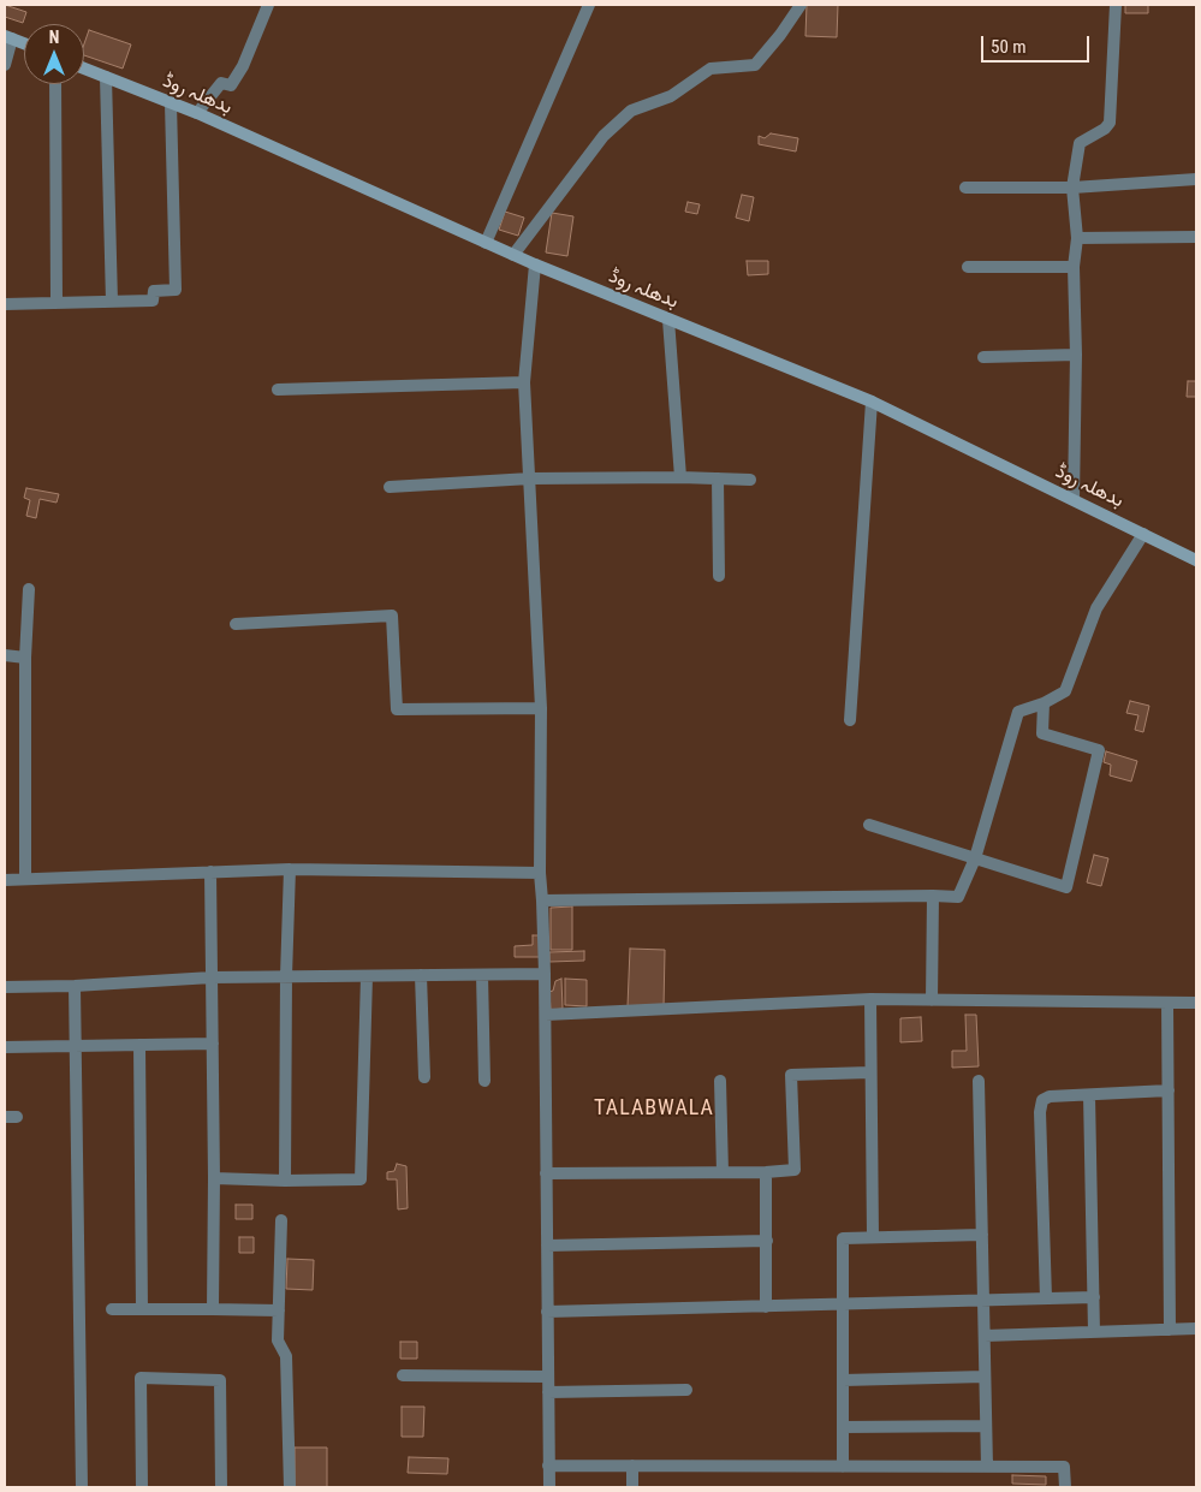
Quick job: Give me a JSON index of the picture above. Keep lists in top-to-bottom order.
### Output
{
  "streets": {
    "main road": ["بدھلہ روڈ"]
  },
  "districts": ["TALABWALA"],
  "scale_bar": "50 m",
  "north": "top"
}
